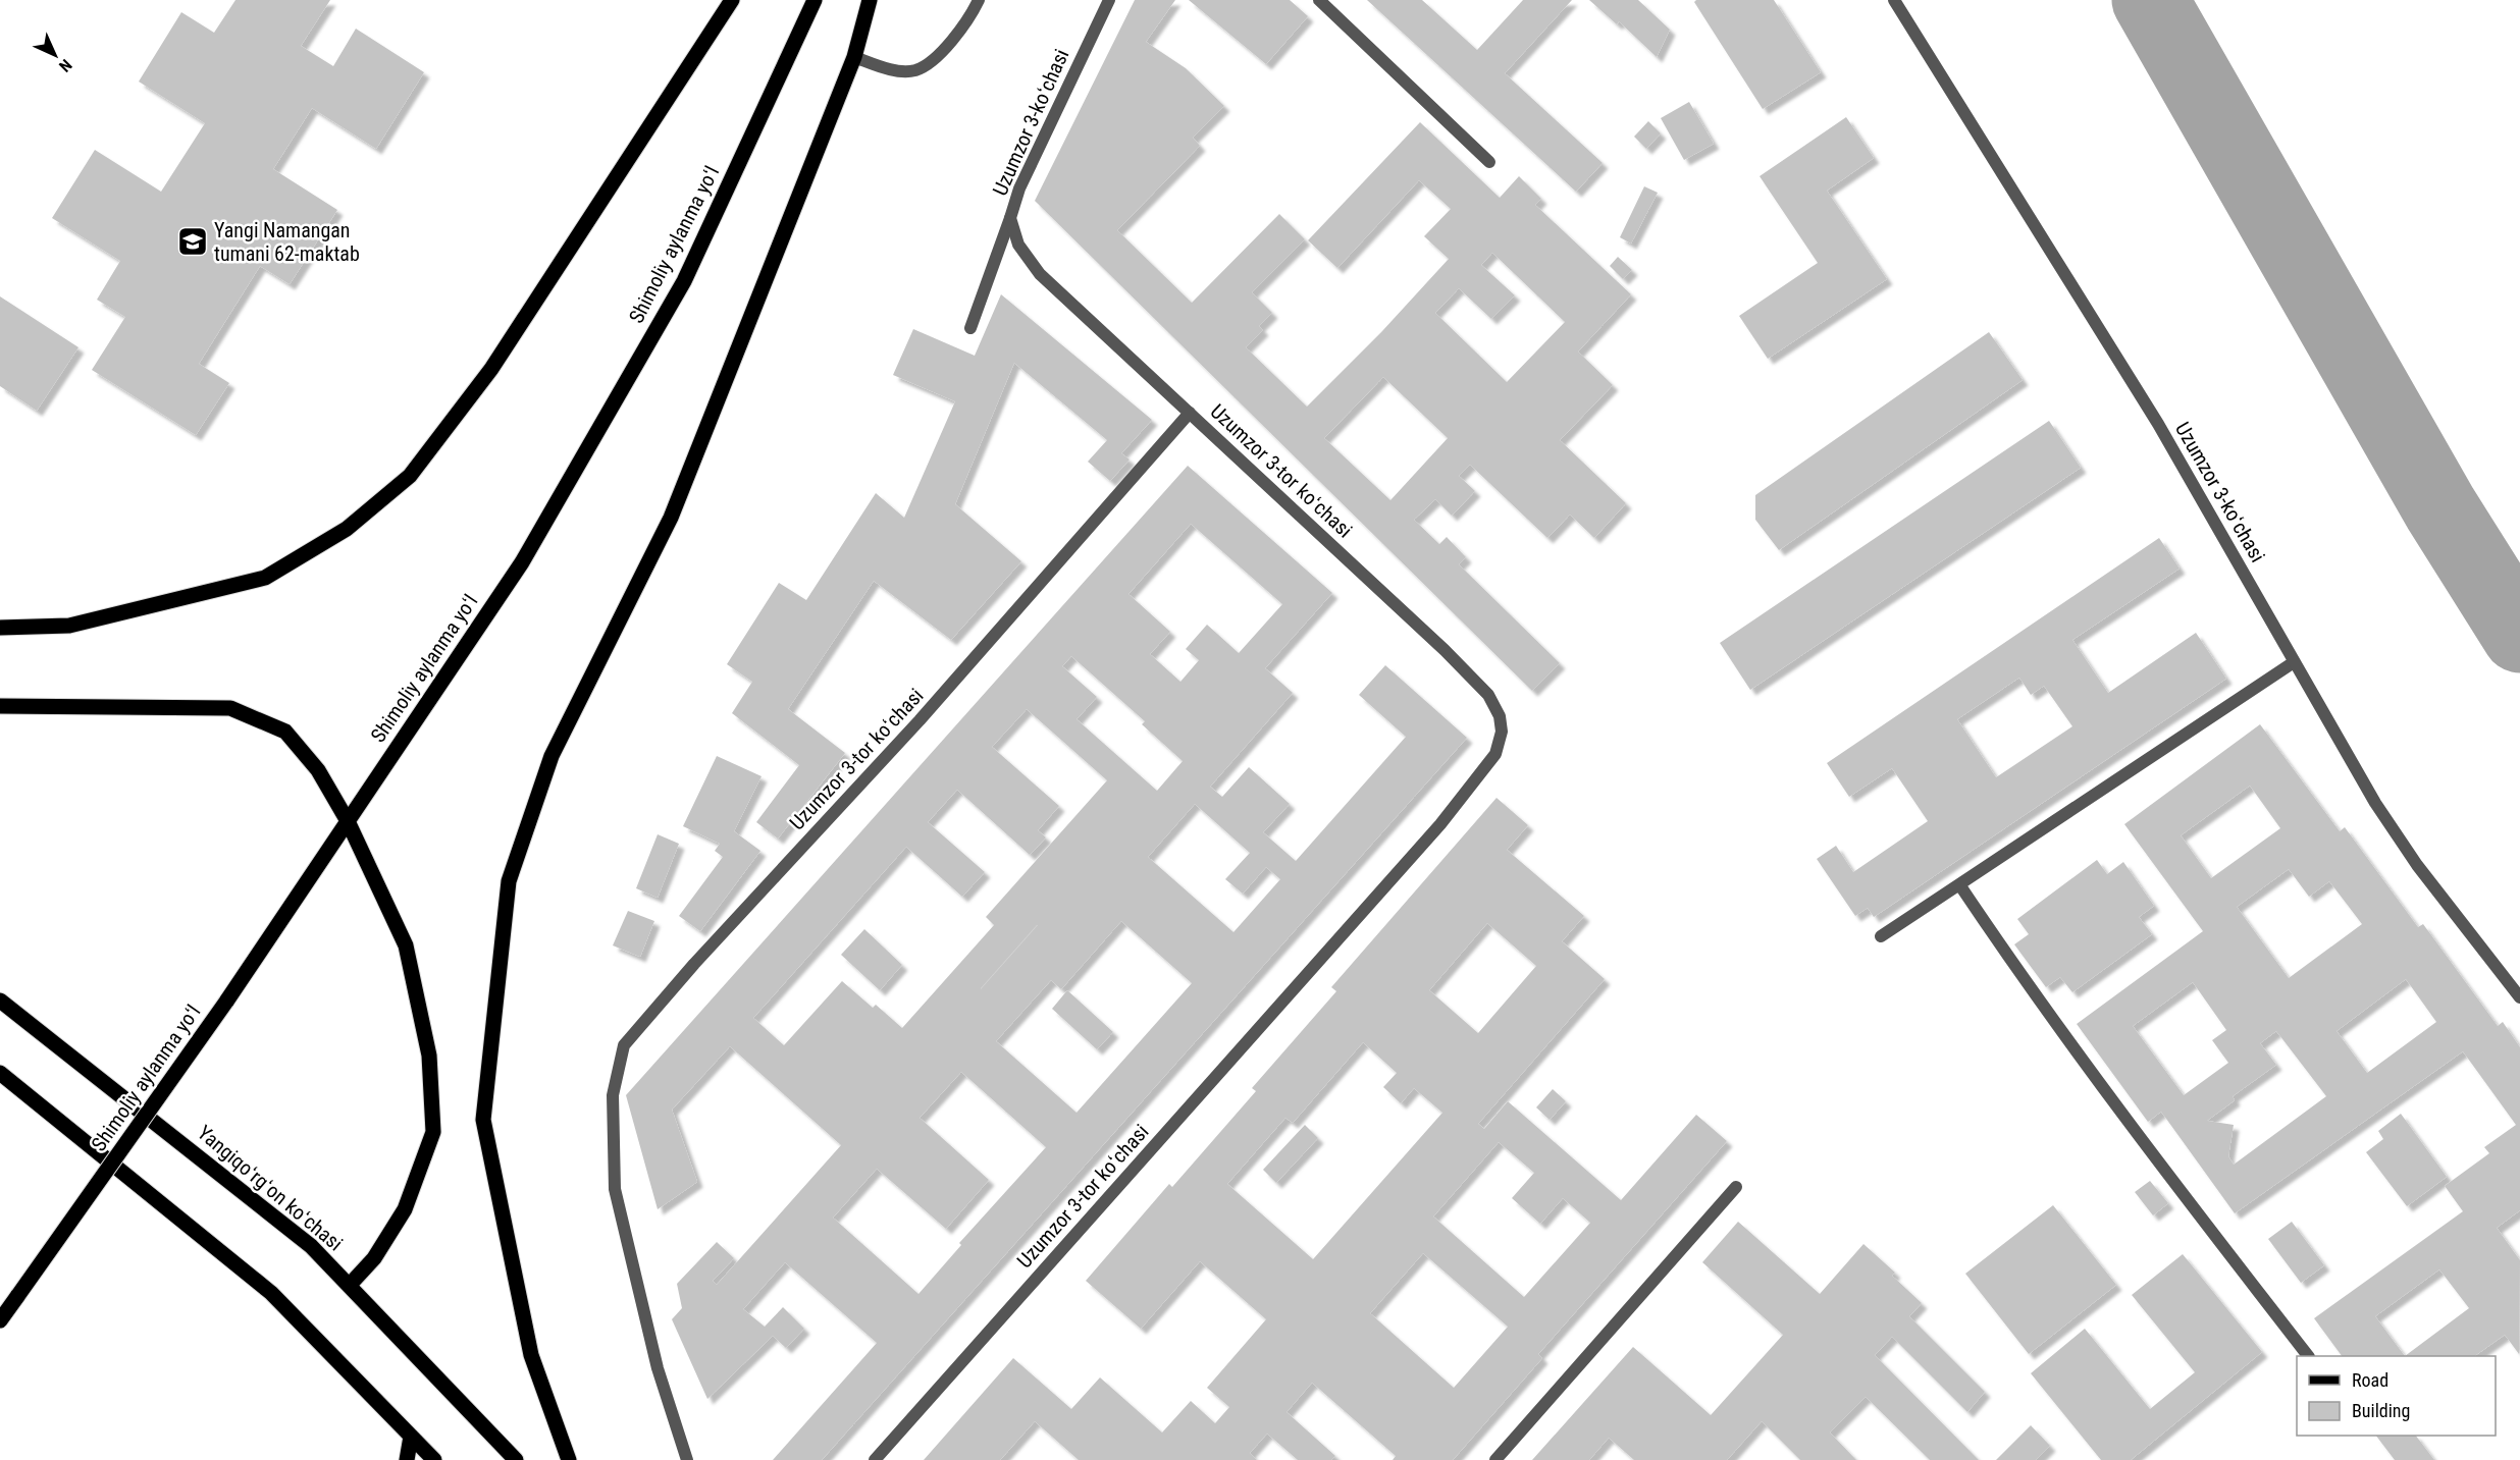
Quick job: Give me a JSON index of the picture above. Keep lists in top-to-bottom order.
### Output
{
  "streets": {
    "main road": ["Shimoliy aylanma yoʻl", "Yangiqoʻrgʻon koʻchasi"],
    "street": ["Uzumzor 3-koʻchasi", "Uzumzor 3-tor koʻchasi"]
  },
  "crossings": [
    ["Uzumzor 3-koʻchasi", "Uzumzor 3-tor koʻchasi"]
  ],
  "places": {
    "school or university": ["Yangi Namangan tumani 62-maktab"]
  },
  "legend": ["Road", "Building"],
  "north": "bottom right"
}
